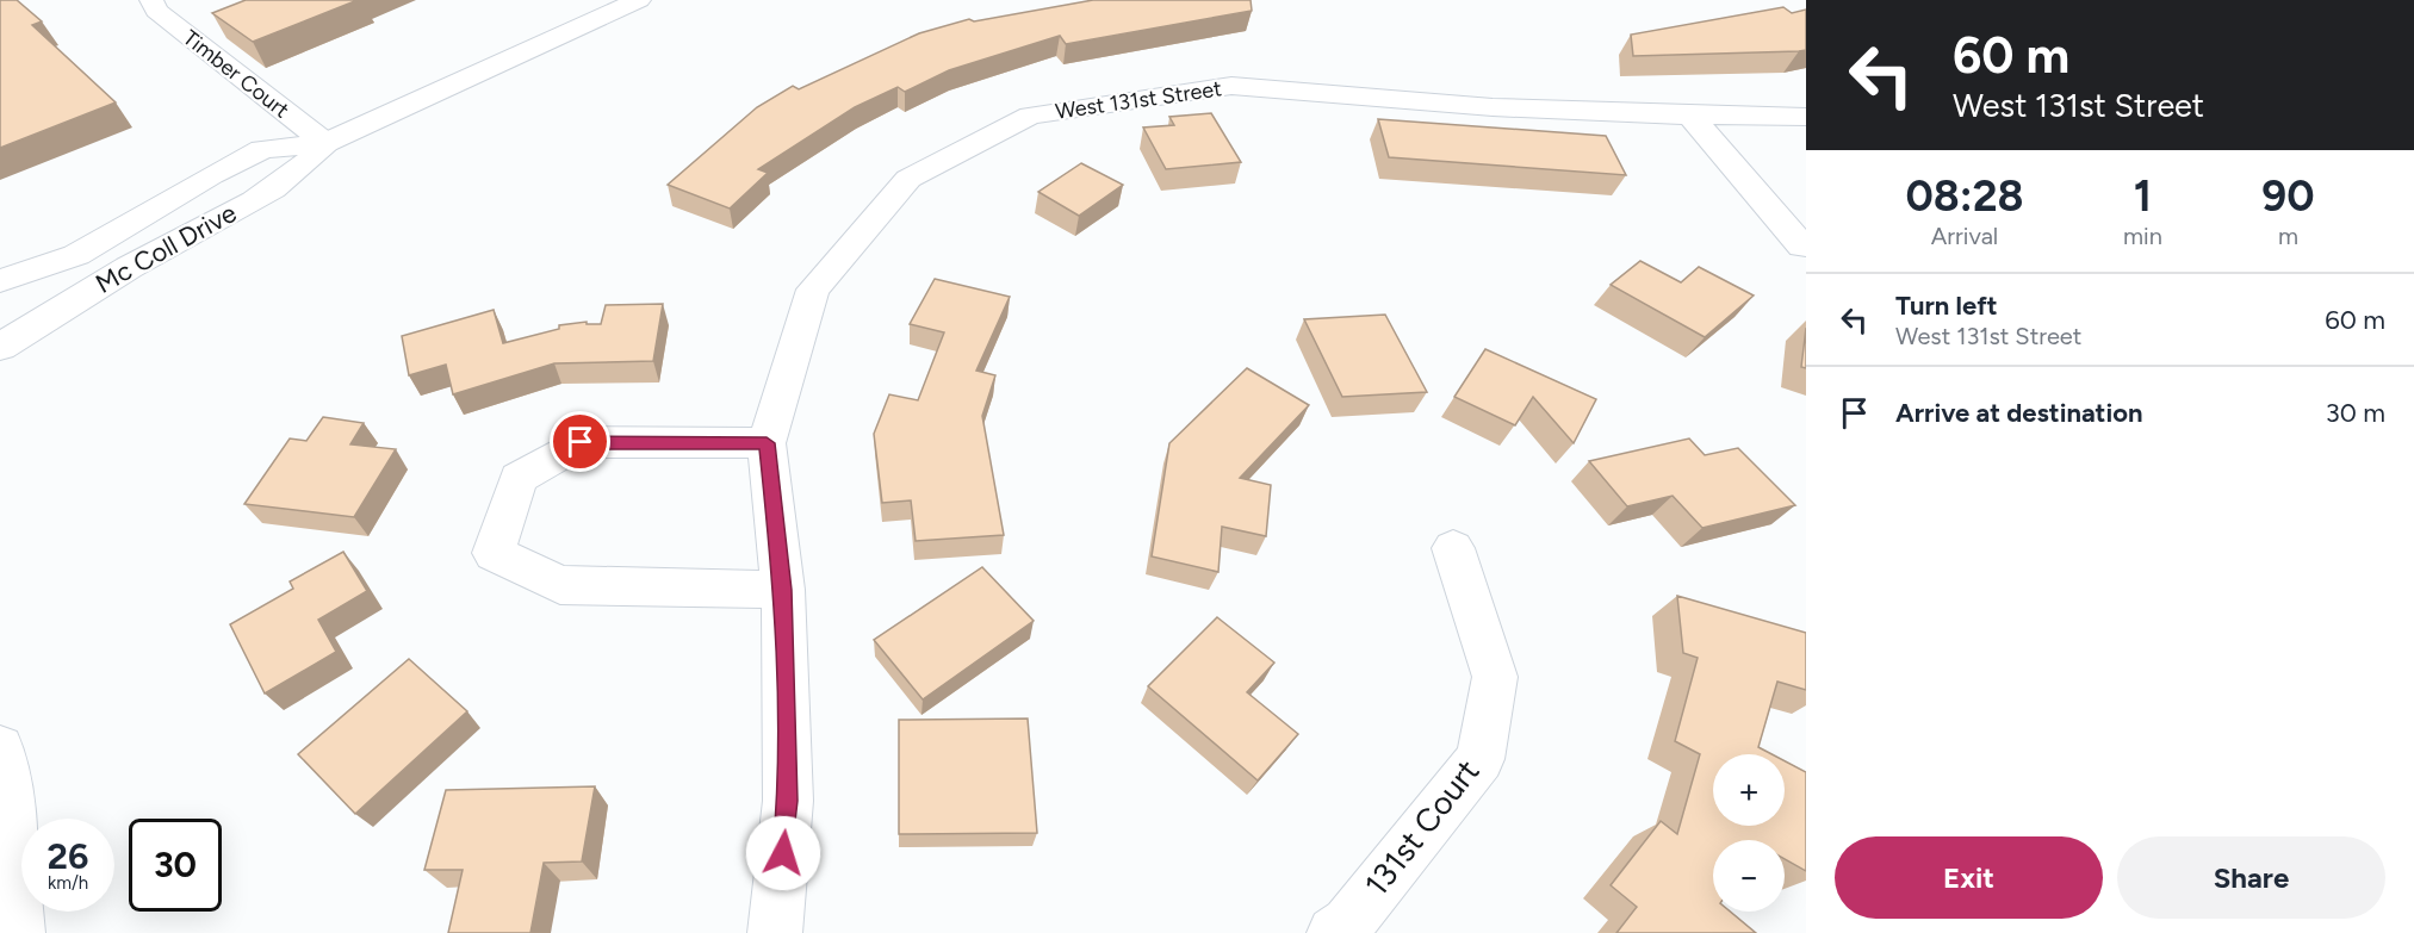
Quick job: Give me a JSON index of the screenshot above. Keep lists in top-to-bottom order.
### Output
{
  "streets": {
    "street": [
      "Timber Court",
      "West 131st Street",
      "Mc Coll Drive",
      "131st Court"
    ]
  },
  "crossings": [
    ["Timber Court", "Mc Coll Drive"]
  ],
  "page": {
    "turn": ["60 m", "West 131st Street"],
    "eta": [
      "08:28",
      "Arrival",
      "1",
      "min",
      "90",
      "m"
    ],
    "list": [
      {
        "name": "Turn left",
        "note": "West 131st Street",
        "value": "60 m"
      },
      {
        "name": "Arrive at destination",
        "value": "30 m"
      }
    ],
    "map_buttons": ["+", "−"],
    "speed": "26 km/h",
    "limit": "30",
    "buttons": ["Exit", "Share"]
  }
}
